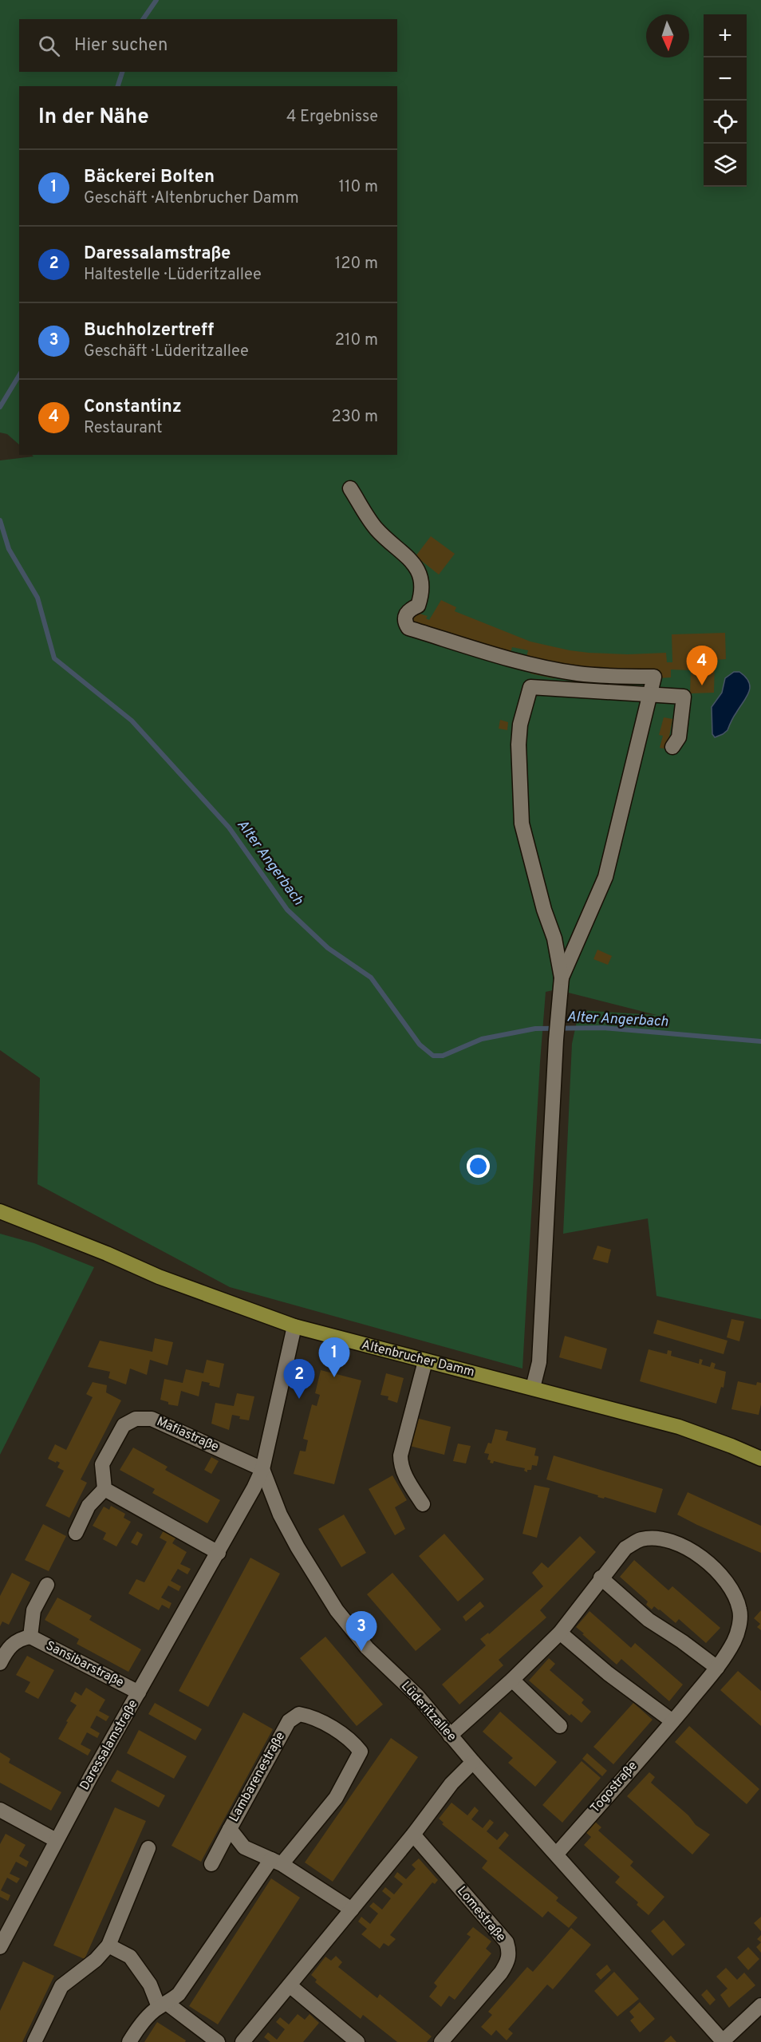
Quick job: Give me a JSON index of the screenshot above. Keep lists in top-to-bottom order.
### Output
{
  "streets": {
    "main road": ["Altenbrucher Damm"],
    "street": [
      "Mafiastraße",
      "Sansibarstraße",
      "Lüderitzallee",
      "Daressalamstraße",
      "Lambarenestraße",
      "Togostraße",
      "Lomestraße"
    ]
  },
  "crossings": [
    ["Mafiastraße", "Lüderitzallee"],
    ["Mafiastraße", "Daressalamstraße"],
    ["Sansibarstraße", "Daressalamstraße"],
    ["Lüderitzallee", "Daressalamstraße"],
    ["Lüderitzallee", "Togostraße"]
  ],
  "water": ["Alter Angerbach"],
  "north": "bottom",
  "page": {
    "map_buttons": ["+", "−"],
    "search": "Hier suchen",
    "heading": ["In der Nähe", "4 Ergebnisse"],
    "list": [
      {
        "mark": "1",
        "name": "Bäckerei Bolten",
        "note": "Geschäft · Altenbrucher Damm",
        "value": "110 m"
      },
      {
        "mark": "2",
        "name": "Daressalamstraße",
        "note": "Haltestelle · Lüderitzallee",
        "value": "120 m"
      },
      {
        "mark": "3",
        "name": "Buchholzertreff",
        "note": "Geschäft · Lüderitzallee",
        "value": "210 m"
      },
      {
        "mark": "4",
        "name": "Constantinz",
        "note": "Restaurant",
        "value": "230 m"
      }
    ],
    "pins": [
      "4",
      "1",
      "2",
      "3"
    ]
  }
}
